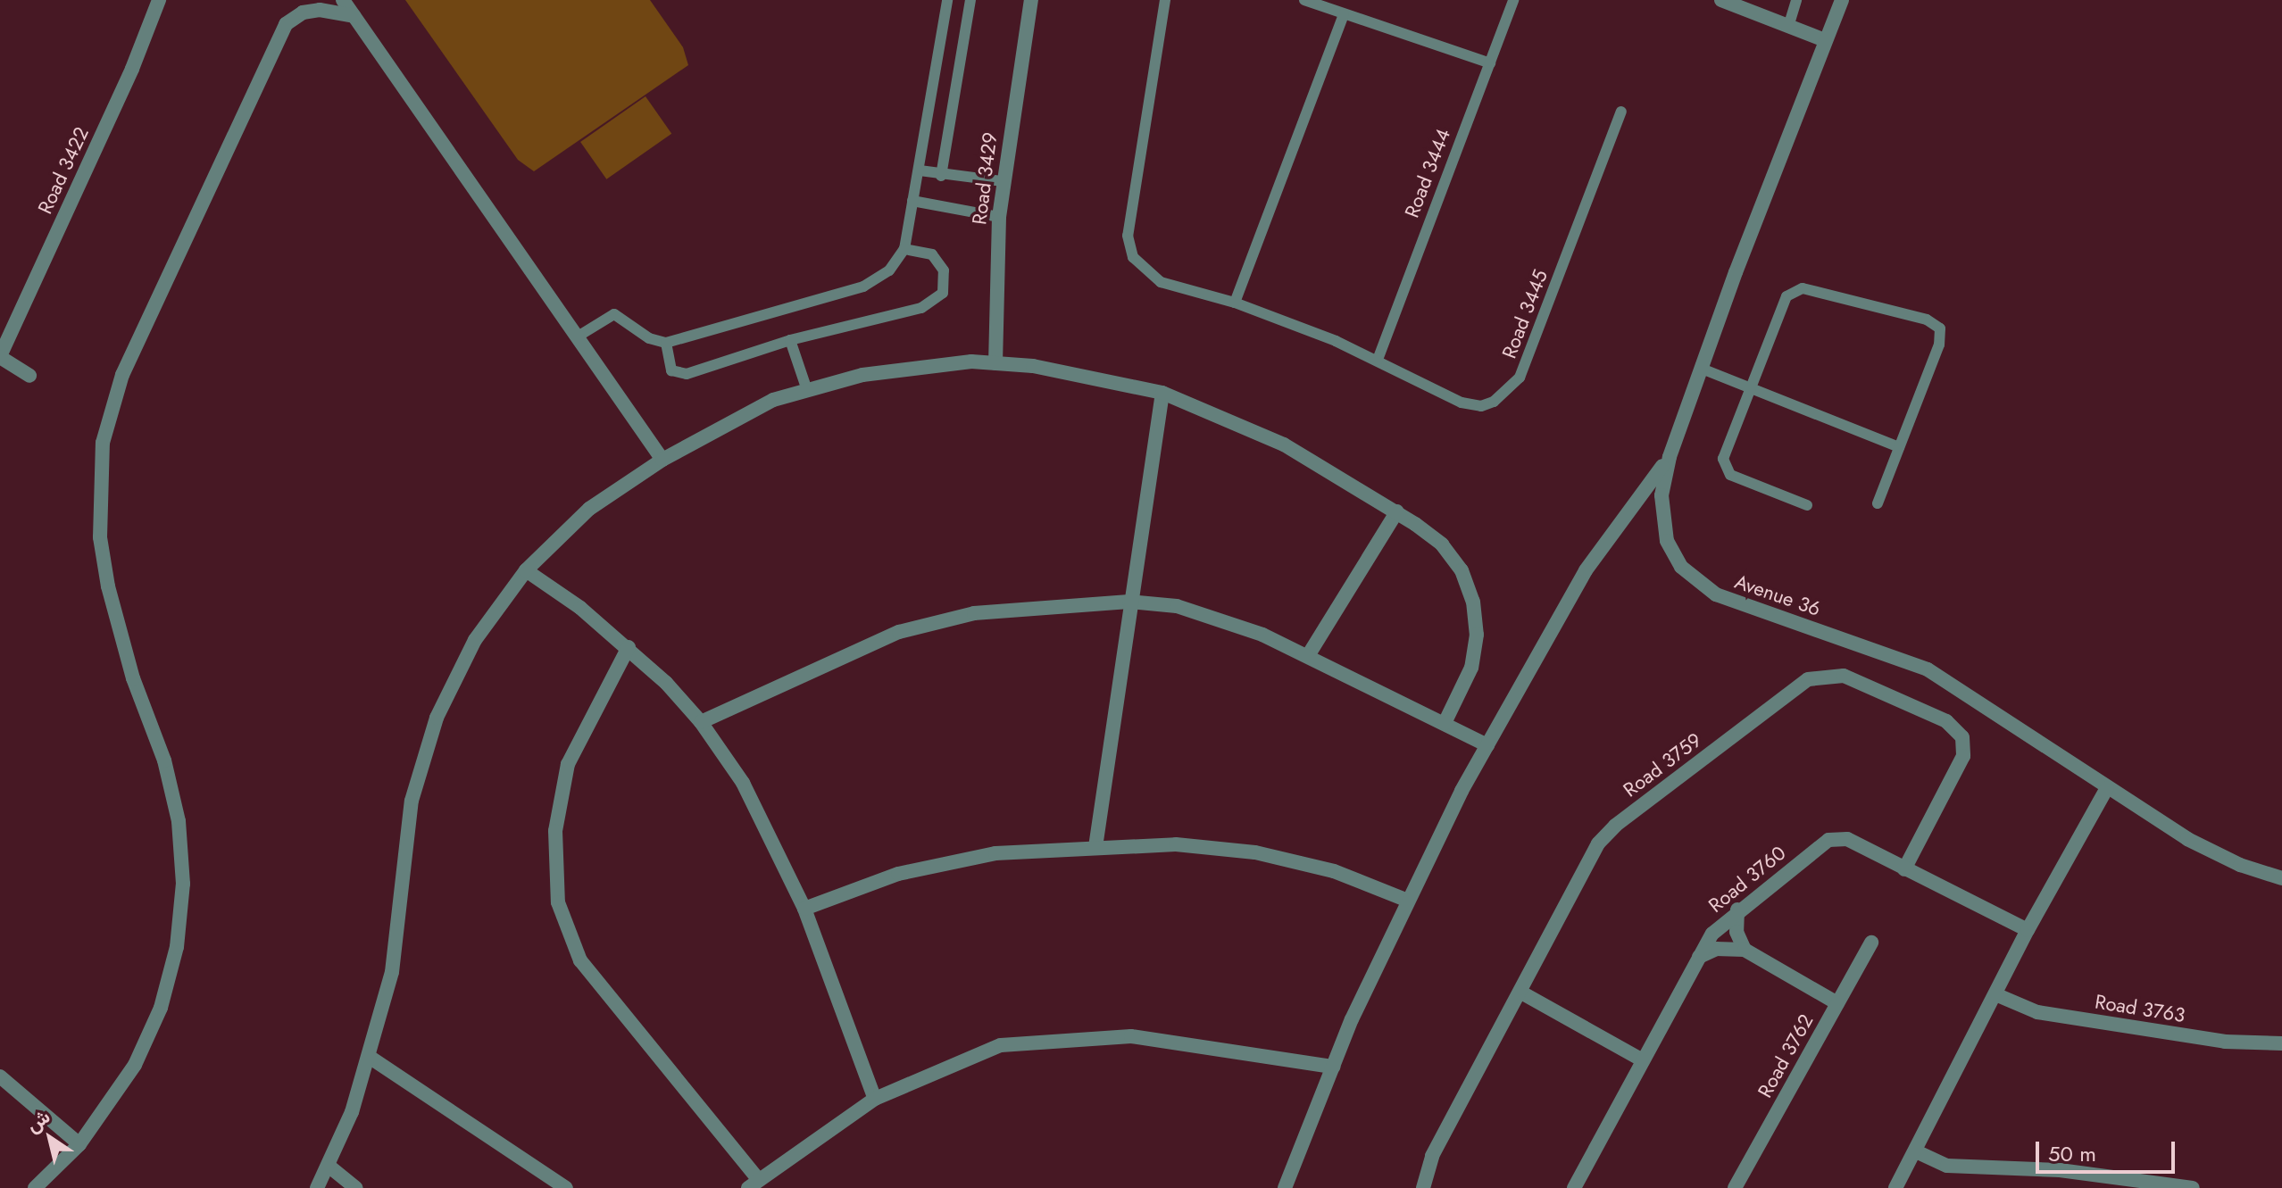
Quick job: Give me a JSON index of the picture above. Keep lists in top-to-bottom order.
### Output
{
  "streets": {
    "street": [
      "Road 3422",
      "Road 3429",
      "Avenue 36",
      "Road 3759",
      "Road 3760",
      "Road 3763",
      "Road 3762"
    ],
    "lane": ["Road 3444", "Road 3445"]
  },
  "crossings": [
    ["Road 3444", "Road 3445"],
    ["Road 3759", "Road 3760"]
  ],
  "scale_bar": "50 m",
  "north": "top left"
}
